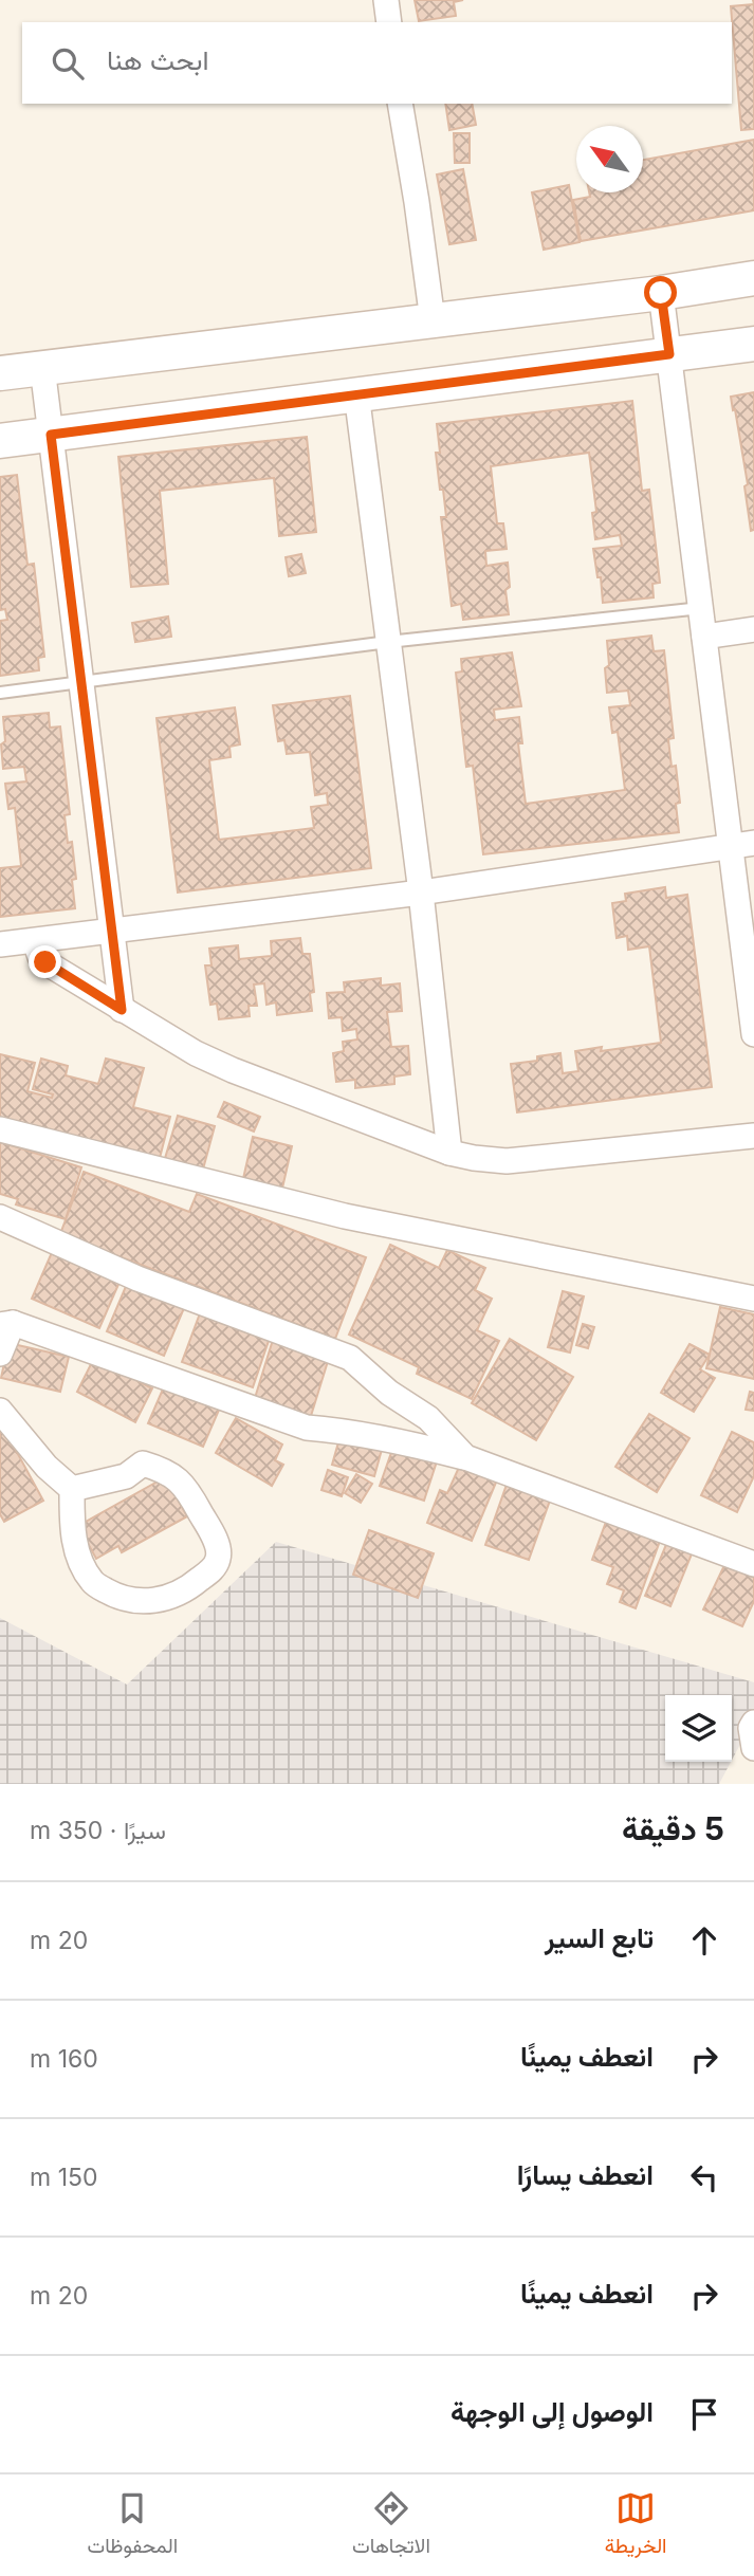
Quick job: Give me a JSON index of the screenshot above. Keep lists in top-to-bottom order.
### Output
{
  "north": "top left",
  "page": {
    "search": "ابحث هنا",
    "heading": ["5 دقيقة", "سيرًا · 350 m"],
    "list": [
      ["تابع السير", "20 m"],
      ["انعطف يمينًا", "160 m"],
      ["انعطف يسارًا", "150 m"],
      ["انعطف يمينًا", "20 m"],
      "الوصول إلى الوجهة"
    ],
    "nav": ["الخريطة", "الاتجاهات", "المحفوظات"]
  }
}
